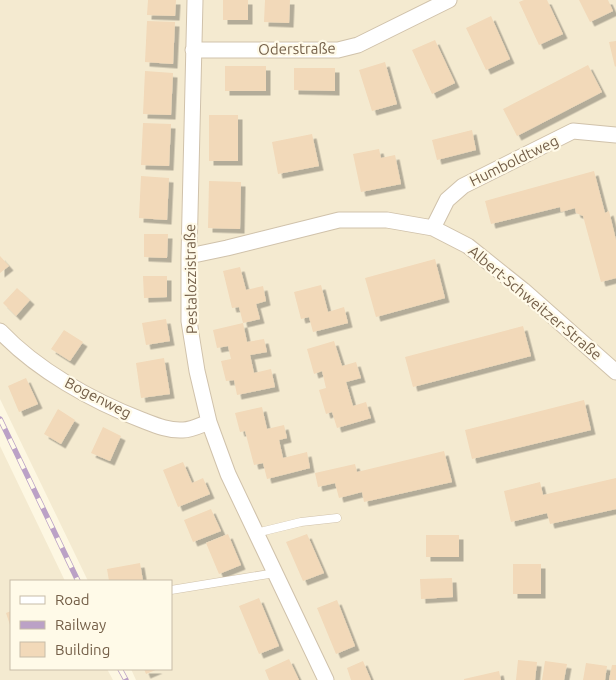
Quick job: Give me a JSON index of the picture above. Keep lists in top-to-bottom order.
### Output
{
  "streets": {
    "street": [
      "Oderstraße",
      "Humboldtweg",
      "Pestalozzistraße",
      "Albert-Schweitzer-Straße",
      "Bogenweg"
    ]
  },
  "crossings": [
    ["Oderstraße", "Pestalozzistraße"],
    ["Humboldtweg", "Albert-Schweitzer-Straße"],
    ["Pestalozzistraße", "Albert-Schweitzer-Straße"],
    ["Pestalozzistraße", "Bogenweg"]
  ],
  "legend": ["Road", "Railway", "Building"]
}
